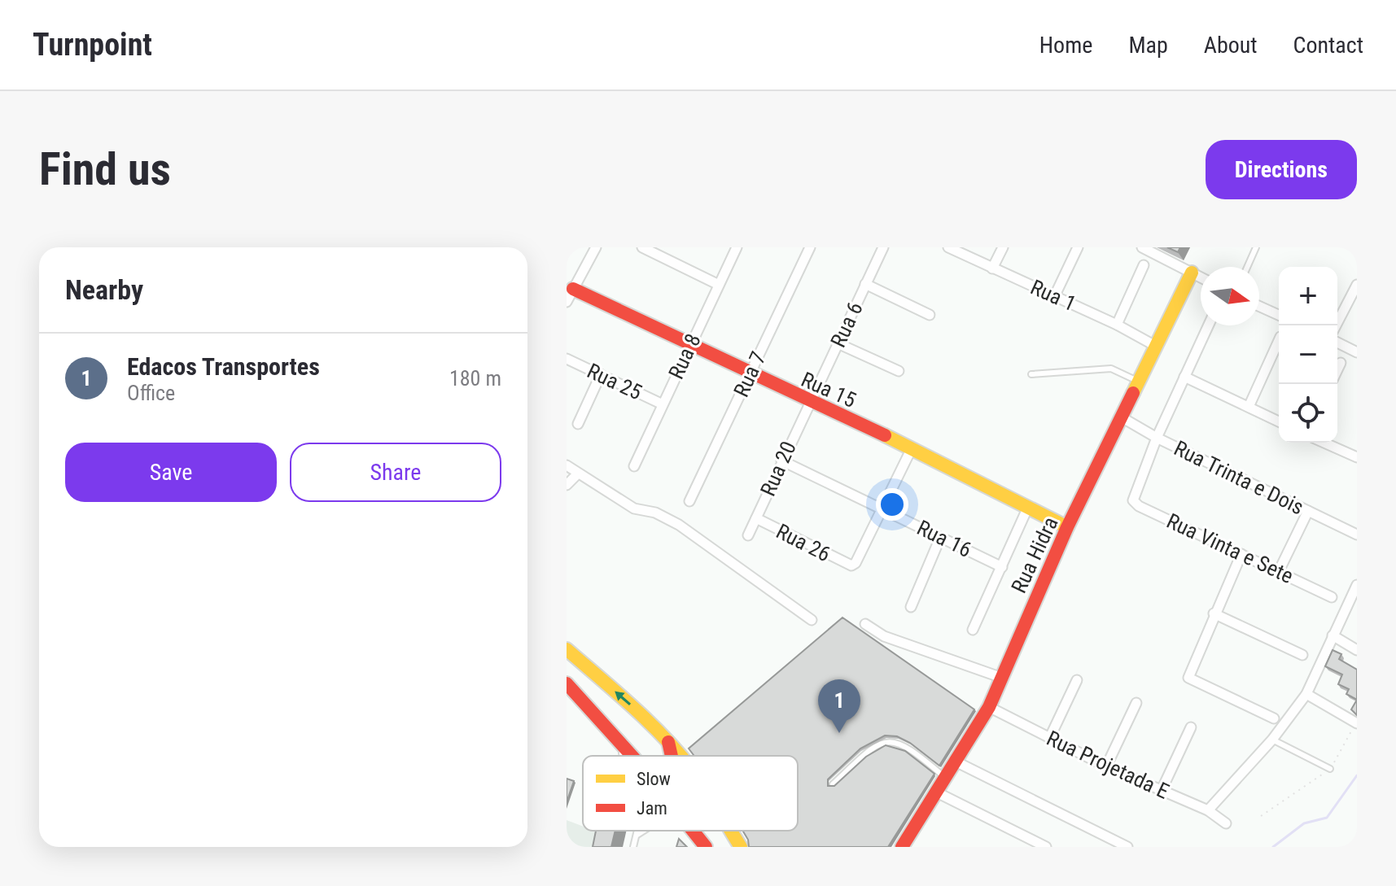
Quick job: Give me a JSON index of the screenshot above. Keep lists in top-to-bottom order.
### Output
{
  "streets": {
    "main road": ["Rua 15", "Rua Hidra"],
    "street": [
      "Rua 1",
      "Rua 6",
      "Rua 8",
      "Rua 7",
      "Rua 25",
      "Rua 20",
      "Rua Trinta e Dois",
      "Rua 16",
      "Rua 26",
      "Rua Vinta e Sete",
      "Rua Projetada E"
    ]
  },
  "crossings": [
    ["Rua 1", "Rua Hidra"],
    ["Rua 6", "Rua 15"],
    ["Rua 6", "Rua 20"],
    ["Rua 8", "Rua 25"],
    ["Rua 8", "Rua 15"],
    ["Rua 7", "Rua 15"],
    ["Rua 15", "Rua 20"],
    ["Rua 15", "Rua Hidra"],
    ["Rua 20", "Rua 16"],
    ["Rua 20", "Rua 26"],
    ["Rua Trinta e Dois", "Rua Vinta e Sete"],
    ["Rua Trinta e Dois", "Rua Hidra"],
    ["Rua 16", "Rua 26"],
    ["Rua Hidra", "Rua Projetada E"]
  ],
  "legend": ["Slow", "Jam"],
  "north": "right",
  "page": {
    "header": "Turnpoint",
    "nav": [
      "Home",
      "Map",
      "About",
      "Contact"
    ],
    "buttons": [
      "Directions",
      ["Save", "Share"]
    ],
    "title": "Find us",
    "heading": "Nearby",
    "map_buttons": ["+", "−"],
    "list": [
      {
        "mark": "1",
        "name": "Edacos Transportes",
        "note": "Office",
        "value": "180 m"
      }
    ],
    "pins": "1"
  }
}
